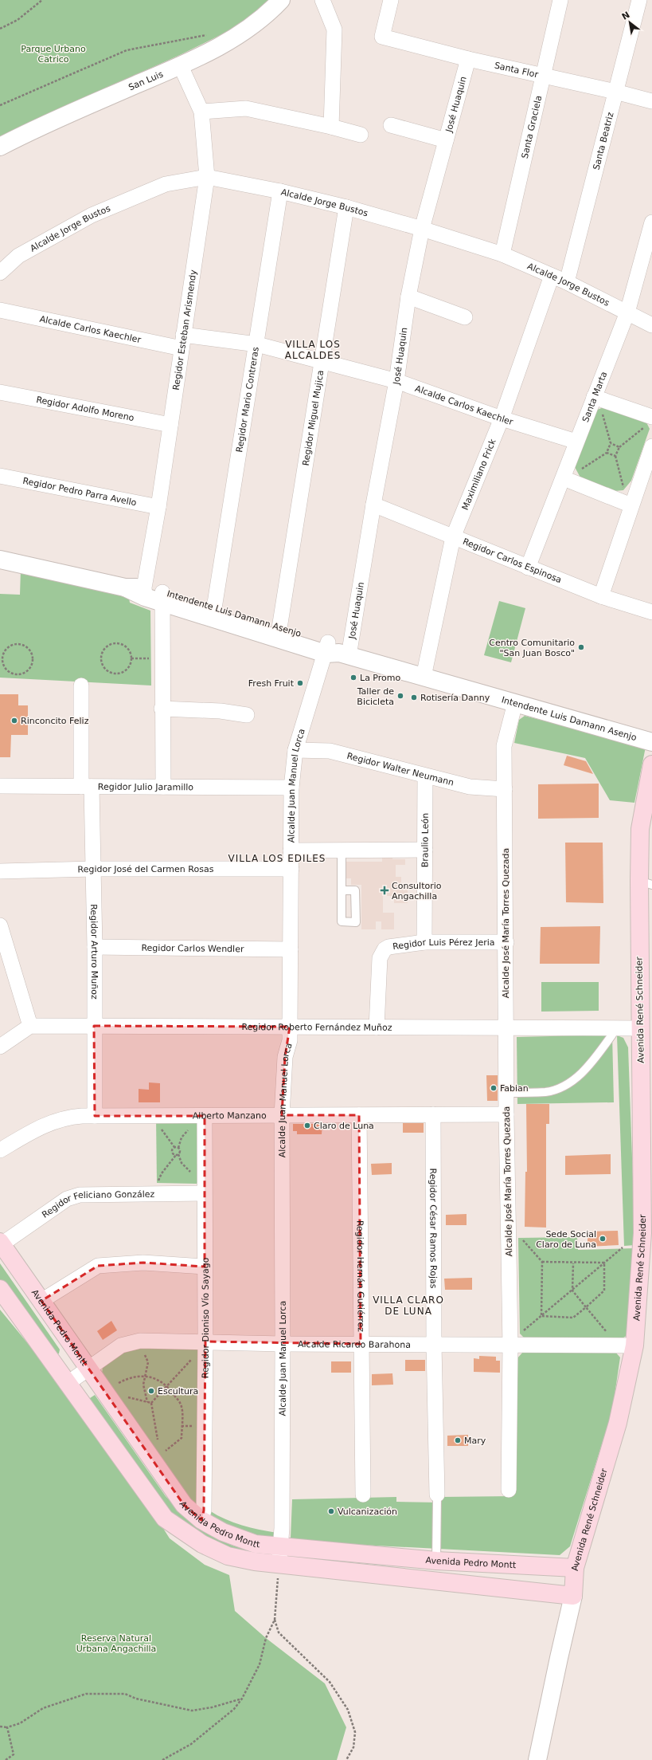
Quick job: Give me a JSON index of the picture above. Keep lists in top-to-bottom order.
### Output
{
  "streets": {
    "main road": ["Avenida René Schneider", "Avenida Pedro Montt"],
    "street": [
      "Santa Flor",
      "San Luis",
      "José Huaquin",
      "Santa Graciela",
      "Santa Beatriz",
      "Alcalde Jorge Bustos",
      "Alcalde Carlos Kaechler",
      "Regidor Esteban Arismendy",
      "Santa Marta",
      "Regidor Mario Contreras",
      "Regidor Adolfo Moreno",
      "Regidor Miguel Mujica",
      "Maximiliano Frick",
      "Regidor Pedro Parra Avello",
      "Regidor Carlos Espinosa",
      "Intendente Luis Damann Asenjo",
      "Regidor Walter Neumann",
      "Alcalde Juan Manuel Lorca",
      "Regidor Julio Jaramillo",
      "Braulio León",
      "Regidor José del Carmen Rosas",
      "Alcalde José María Torres Quezada",
      "Regidor Luis Pérez Jeria",
      "Regidor Carlos Wendler",
      "Regidor Arturo Muñoz",
      "Regidor Roberto Fernández Muñoz",
      "Alberto Manzano",
      "Regidor Feliciano González",
      "Regidor César Ramos Rojas",
      "Regidor Hernán Gutiérrez",
      "Regidor Dioniso Vío Sayago",
      "Alcalde Ricardo Barahona"
    ]
  },
  "crossings": [
    ["Santa Flor", "José Huaquin"],
    ["Santa Flor", "Santa Graciela"],
    ["Santa Flor", "Santa Beatriz"],
    ["San Luis", "Regidor Esteban Arismendy"],
    ["José Huaquin", "Alcalde Jorge Bustos"],
    ["José Huaquin", "Alcalde Carlos Kaechler"],
    ["José Huaquin", "Regidor Carlos Espinosa"],
    ["José Huaquin", "Intendente Luis Damann Asenjo"],
    ["José Huaquin", "Alcalde Juan Manuel Lorca"],
    ["Santa Graciela", "Alcalde Jorge Bustos"],
    ["Santa Beatriz", "Alcalde Jorge Bustos"],
    ["Alcalde Jorge Bustos", "Regidor Esteban Arismendy"],
    ["Alcalde Jorge Bustos", "Santa Marta"],
    ["Alcalde Jorge Bustos", "Regidor Mario Contreras"],
    ["Alcalde Jorge Bustos", "Regidor Miguel Mujica"],
    ["Alcalde Jorge Bustos", "Maximiliano Frick"],
    ["Alcalde Carlos Kaechler", "Regidor Esteban Arismendy"],
    ["Alcalde Carlos Kaechler", "Santa Marta"],
    ["Alcalde Carlos Kaechler", "Regidor Mario Contreras"],
    ["Alcalde Carlos Kaechler", "Regidor Miguel Mujica"],
    ["Alcalde Carlos Kaechler", "Maximiliano Frick"],
    ["Regidor Esteban Arismendy", "Regidor Adolfo Moreno"],
    ["Regidor Esteban Arismendy", "Regidor Pedro Parra Avello"],
    ["Regidor Esteban Arismendy", "Intendente Luis Damann Asenjo"],
    ["Santa Marta", "Regidor Carlos Espinosa"],
    ["Regidor Mario Contreras", "Intendente Luis Damann Asenjo"],
    ["Regidor Miguel Mujica", "Intendente Luis Damann Asenjo"],
    ["Maximiliano Frick", "Regidor Carlos Espinosa"],
    ["Maximiliano Frick", "Intendente Luis Damann Asenjo"],
    ["Intendente Luis Damann Asenjo", "Alcalde Juan Manuel Lorca"],
    ["Intendente Luis Damann Asenjo", "Alcalde José María Torres Quezada"],
    ["Regidor Walter Neumann", "Alcalde Juan Manuel Lorca"],
    ["Regidor Walter Neumann", "Braulio León"],
    ["Regidor Walter Neumann", "Alcalde José María Torres Quezada"],
    ["Alcalde Juan Manuel Lorca", "Regidor Julio Jaramillo"],
    ["Alcalde Juan Manuel Lorca", "Regidor José del Carmen Rosas"],
    ["Alcalde Juan Manuel Lorca", "Regidor Carlos Wendler"],
    ["Alcalde Juan Manuel Lorca", "Regidor Roberto Fernández Muñoz"],
    ["Alcalde Juan Manuel Lorca", "Alberto Manzano"],
    ["Alcalde Juan Manuel Lorca", "Avenida Pedro Montt"],
    ["Alcalde Juan Manuel Lorca", "Alcalde Ricardo Barahona"],
    ["Regidor Julio Jaramillo", "Regidor Arturo Muñoz"],
    ["Braulio León", "Regidor Luis Pérez Jeria"],
    ["Regidor José del Carmen Rosas", "Regidor Arturo Muñoz"],
    ["Alcalde José María Torres Quezada", "Regidor Luis Pérez Jeria"],
    ["Alcalde José María Torres Quezada", "Regidor Roberto Fernández Muñoz"],
    ["Alcalde José María Torres Quezada", "Alberto Manzano"],
    ["Alcalde José María Torres Quezada", "Alcalde Ricardo Barahona"],
    ["Regidor Luis Pérez Jeria", "Regidor Roberto Fernández Muñoz"],
    ["Regidor Carlos Wendler", "Regidor Arturo Muñoz"],
    ["Regidor Arturo Muñoz", "Regidor Roberto Fernández Muñoz"],
    ["Regidor Arturo Muñoz", "Alberto Manzano"],
    ["Avenida René Schneider", "Regidor Roberto Fernández Muñoz"],
    ["Avenida René Schneider", "Avenida Pedro Montt"],
    ["Avenida René Schneider", "Alcalde Ricardo Barahona"],
    ["Alberto Manzano", "Regidor César Ramos Rojas"],
    ["Alberto Manzano", "Regidor Hernán Gutiérrez"],
    ["Alberto Manzano", "Regidor Dioniso Vío Sayago"],
    ["Regidor Feliciano González", "Regidor Dioniso Vío Sayago"],
    ["Regidor Feliciano González", "Avenida Pedro Montt"],
    ["Regidor César Ramos Rojas", "Alcalde Ricardo Barahona"],
    ["Regidor Hernán Gutiérrez", "Alcalde Ricardo Barahona"],
    ["Regidor Dioniso Vío Sayago", "Avenida Pedro Montt"],
    ["Regidor Dioniso Vío Sayago", "Alcalde Ricardo Barahona"],
    ["Avenida Pedro Montt", "Alcalde Ricardo Barahona"]
  ],
  "districts": ["VILLA LOS ALCALDES", "VILLA LOS EDILES", "VILLA CLARO DE LUNA"],
  "parks": ["Parque Urbano Catrico", "Reserva Natural Urbana Angachilla"],
  "places": {
    "other": [
      "Centro Comunitario \"San Juan Bosco\"",
      "La Promo",
      "Fresh Fruit",
      "Taller de Bicicleta",
      "Rotisería Danny",
      "Rinconcito Feliz",
      "Fabian",
      "Claro de Luna",
      "Sede Social Claro de Luna",
      "Escultura",
      "Mary",
      "Vulcanización"
    ],
    "health": ["Consultorio Angachilla"]
  },
  "north": "top left"
}
